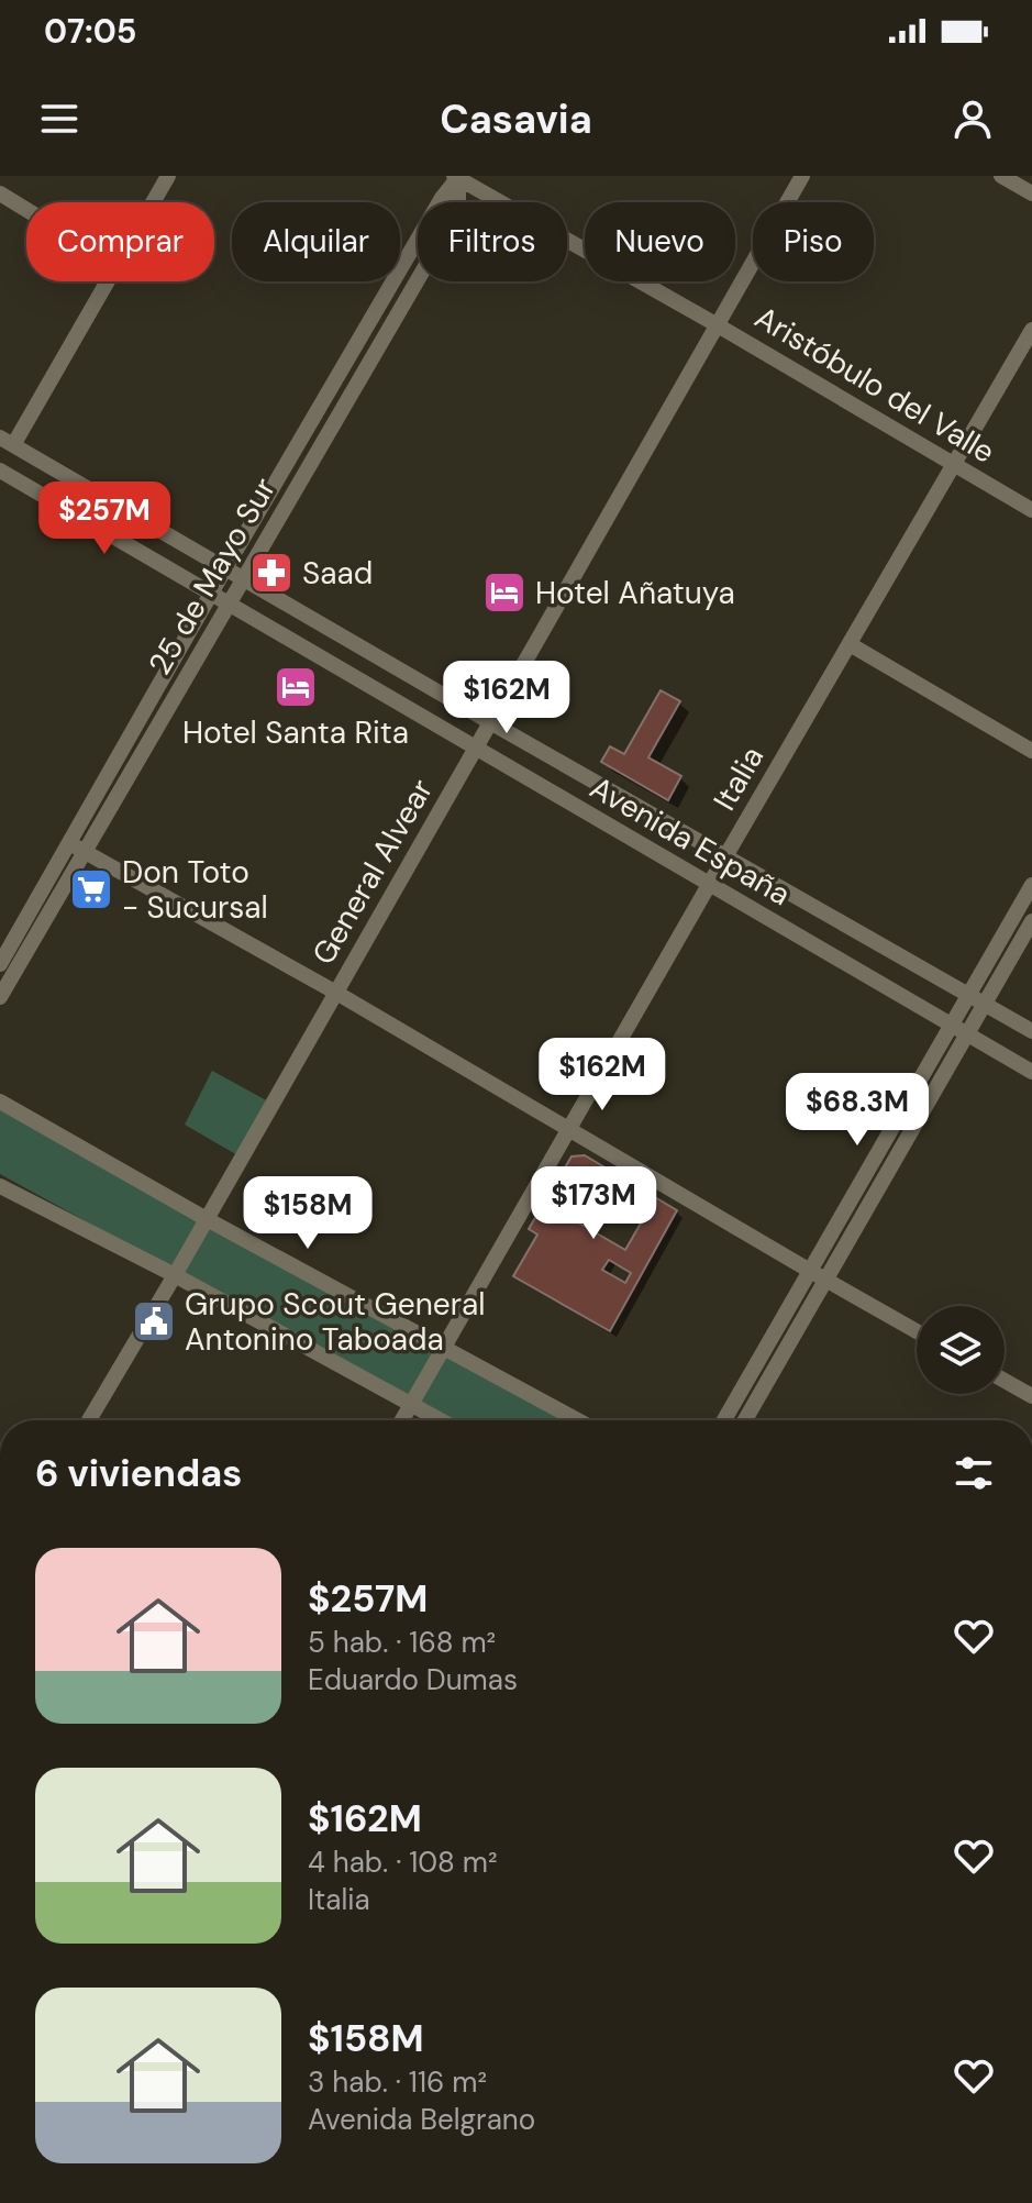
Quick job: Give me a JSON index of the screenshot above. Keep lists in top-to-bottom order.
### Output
{
  "streets": {
    "street": [
      "Aristóbulo del Valle",
      "25 de Mayo Sur",
      "Italia",
      "Avenida España",
      "General Alvear"
    ]
  },
  "crossings": [
    ["Aristóbulo del Valle", "25 de Mayo Sur"],
    ["Aristóbulo del Valle", "Italia"],
    ["Aristóbulo del Valle", "General Alvear"],
    ["25 de Mayo Sur", "Avenida España"],
    ["Italia", "Avenida España"],
    ["Avenida España", "General Alvear"]
  ],
  "places": {
    "pharmacy": ["Saad"],
    "hotel": ["Hotel Añatuya", "Hotel Santa Rita"],
    "supermarket": ["Don Toto - Sucursal"],
    "public building": ["Grupo Scout General Antonino Taboada"]
  },
  "page": {
    "status": "07:05",
    "header": "Casavia",
    "chip": [
      "Comprar",
      "Alquilar",
      "Filtros",
      "Nuevo",
      "Piso"
    ],
    "price": [
      "$257M",
      "$162M",
      "$162M",
      "$68.3M",
      "$173M",
      "$158M"
    ],
    "heading": "6 viviendas",
    "list": [
      {
        "name": "$257M",
        "note": "5 hab. · 168 m² · Eduardo Dumas"
      },
      {
        "name": "$162M",
        "note": "4 hab. · 108 m² · Italia"
      },
      {
        "name": "$158M",
        "note": "3 hab. · 116 m² · Avenida Belgrano"
      }
    ]
  }
}
